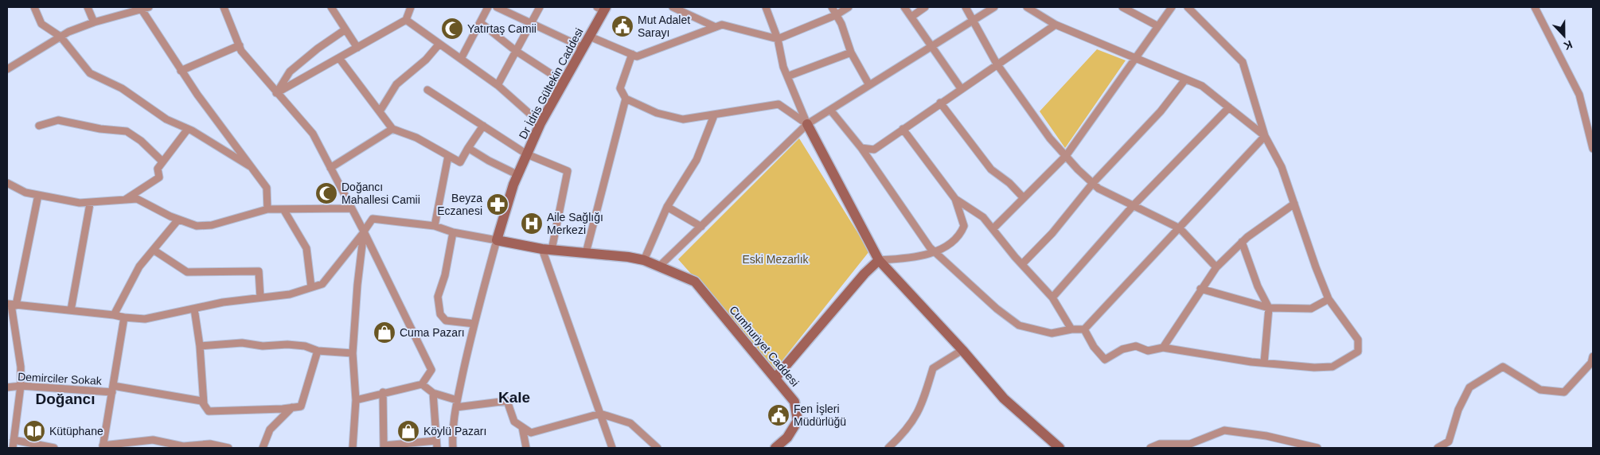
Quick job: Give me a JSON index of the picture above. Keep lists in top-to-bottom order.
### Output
{
  "streets": {
    "street": ["Dr İdris Gültekin Caddesi", "Cumhuriyet Caddesi", "Demirciler Sokak"]
  },
  "districts": ["Kale", "Doğancı"],
  "parks": ["Eski Mezarlık"],
  "places": {
    "public building": ["Mut Adalet Sarayı", "Fen İşleri Müdürlüğü"],
    "mosque": ["Yatırtaş Camii", "Doğancı Mahallesi Camii"],
    "pharmacy": ["Beyza Eczanesi"],
    "hospital": ["Aile Sağlığı Merkezi"],
    "shop": ["Cuma Pazarı", "Köylü Pazarı"],
    "library": ["Kütüphane"]
  },
  "north": "bottom"
}
